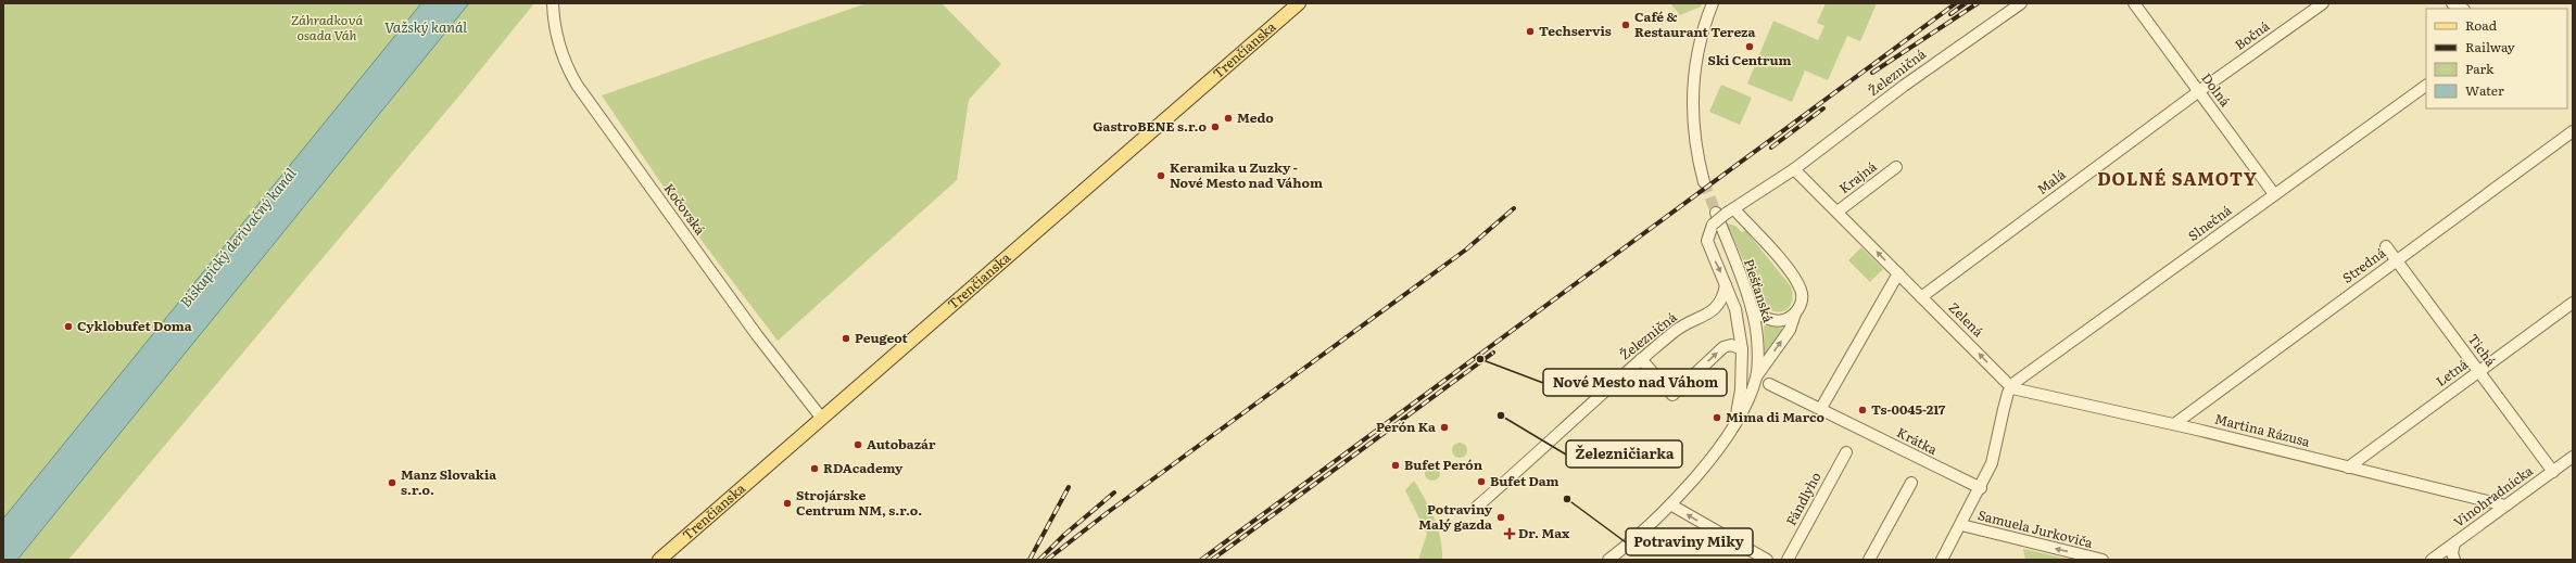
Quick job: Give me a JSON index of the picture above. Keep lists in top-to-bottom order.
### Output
{
  "streets": {
    "main road": ["Trenčianska"],
    "street": [
      "Bočná",
      "Železničná",
      "Dolná",
      "Krajná",
      "Malá",
      "Kočovská",
      "Slnečná",
      "Stredná",
      "Piešťanská",
      "Zelená",
      "Tichá",
      "Letná",
      "Martina Rázusa",
      "Krátka",
      "Vinohradnícka",
      "Fándlyho",
      "Samuela Jurkoviča"
    ]
  },
  "crossings": [
    ["Bočná", "Dolná"],
    ["Bočná", "Malá"],
    ["Trenčianska", "Kočovská"],
    ["Železničná", "Piešťanská"],
    ["Železničná", "Zelená"],
    ["Dolná", "Malá"],
    ["Dolná", "Slnečná"],
    ["Krajná", "Zelená"],
    ["Malá", "Zelená"],
    ["Slnečná", "Zelená"],
    ["Slnečná", "Martina Rázusa"],
    ["Stredná", "Tichá"],
    ["Stredná", "Martina Rázusa"],
    ["Zelená", "Martina Rázusa"],
    ["Tichá", "Letná"],
    ["Tichá", "Vinohradnícka"],
    ["Letná", "Martina Rázusa"],
    ["Martina Rázusa", "Vinohradnícka"]
  ],
  "one_way": ["Zelená", "Samuela Jurkoviča"],
  "districts": ["DOLNÉ SAMOTY"],
  "water": ["Važský kanál", "Biskupický derivačný kanál"],
  "parks": ["Záhradková osada Váh"],
  "places": {
    "other": [
      "Café & Restaurant Tereza",
      "Techservis",
      "Ski Centrum",
      "Medo",
      "GastroBENE s.r.o",
      "Keramika u Zuzky - Nové Mesto nad Váhom",
      "Cyklobufet Doma",
      "Peugeot",
      "Nové Mesto nad Váhom",
      "Ts-0045-217",
      "Železničiarka",
      "Mima di Marco",
      "Perón Ka",
      "Autobazár",
      "Bufet Perón",
      "RDAcademy",
      "Bufet Dam",
      "Manz Slovakia s.r.o.",
      "Potraviny Miky",
      "Strojárske Centrum NM, s.r.o.",
      "Potraviny Malý gazda"
    ],
    "health": ["Dr. Max"]
  },
  "legend": [
    "Road",
    "Railway",
    "Park",
    "Water"
  ]
}
